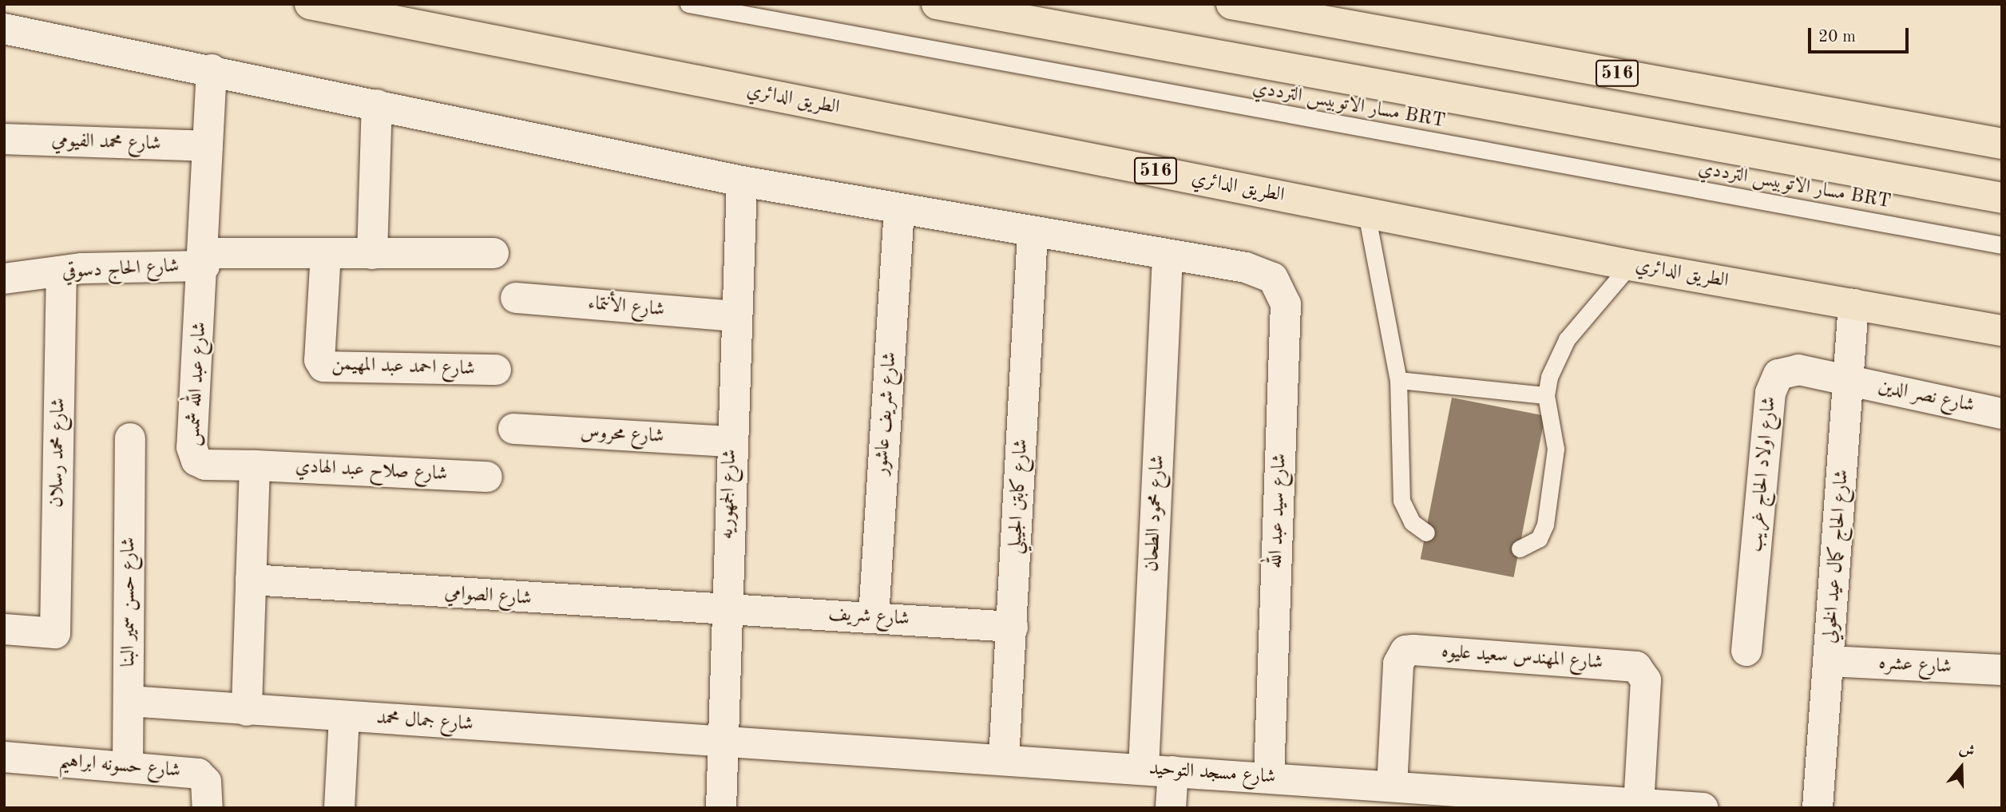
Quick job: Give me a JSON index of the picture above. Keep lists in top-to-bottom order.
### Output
{
  "streets": {
    "highway": ["516", "الطريق الدائري"],
    "street": [
      "شارع محمد الفيومي",
      "شارع الحاج دسوقي",
      "شارع الأنتماء",
      "شارع احمد عبد المهيمن",
      "شارع عبد الله شمس",
      "شارع نصر الدين",
      "شارع شريف عاشور",
      "شارع محروس",
      "شارع محمد رسلان",
      "شارع صلاح عبد الهادي",
      "شارع اولاد الحاج غريب",
      "شارع الجمهوريه",
      "شارع كابتن الجيبلي",
      "شارع سيد عبد الله",
      "شارع محمود الطحان",
      "شارع الحاج كمال عيد الخولي",
      "شارع الصوامي",
      "شارع حسن سمير البنا",
      "شارع شريف",
      "شارع المهندس سعيد عليوه",
      "شارع عشره",
      "شارع جمال محمد",
      "شارع حسونه ابراهيم",
      "شارع مسجد التوحيد"
    ],
    "lane": ["مسار الاتوبيس الترددي BRT"]
  },
  "crossings": [
    ["الطريق الدائري", "شارع الحاج كمال عيد الخولي"],
    ["شارع محمد الفيومي", "شارع عبد الله شمس"],
    ["شارع الحاج دسوقي", "شارع احمد عبد المهيمن"],
    ["شارع الحاج دسوقي", "شارع عبد الله شمس"],
    ["شارع الحاج دسوقي", "شارع محمد رسلان"],
    ["شارع الأنتماء", "شارع الجمهوريه"],
    ["شارع عبد الله شمس", "شارع صلاح عبد الهادي"],
    ["شارع عبد الله شمس", "شارع سيد عبد الله"],
    ["شارع نصر الدين", "شارع اولاد الحاج غريب"],
    ["شارع نصر الدين", "شارع الحاج كمال عيد الخولي"],
    ["شارع شريف عاشور", "شارع سيد عبد الله"],
    ["شارع شريف عاشور", "شارع شريف"],
    ["شارع محروس", "شارع الجمهوريه"],
    ["شارع اولاد الحاج غريب", "شارع الحاج كمال عيد الخولي"],
    ["شارع الجمهوريه", "شارع سيد عبد الله"],
    ["شارع الجمهوريه", "شارع الصوامي"],
    ["شارع الجمهوريه", "شارع شريف"],
    ["شارع الجمهوريه", "شارع جمال محمد"],
    ["شارع الجمهوريه", "شارع مسجد التوحيد"],
    ["شارع كابتن الجيبلي", "شارع سيد عبد الله"],
    ["شارع كابتن الجيبلي", "شارع شريف"],
    ["شارع كابتن الجيبلي", "شارع مسجد التوحيد"],
    ["شارع سيد عبد الله", "شارع محمود الطحان"],
    ["شارع سيد عبد الله", "شارع مسجد التوحيد"],
    ["شارع محمود الطحان", "شارع مسجد التوحيد"],
    ["شارع الحاج كمال عيد الخولي", "شارع عشره"],
    ["شارع الصوامي", "شارع شريف"],
    ["شارع حسن سمير البنا", "شارع جمال محمد"],
    ["شارع حسن سمير البنا", "شارع حسونه ابراهيم"],
    ["شارع المهندس سعيد عليوه", "شارع مسجد التوحيد"],
    ["شارع جمال محمد", "شارع مسجد التوحيد"]
  ],
  "scale_bar": "20 m",
  "north": "top"
}
